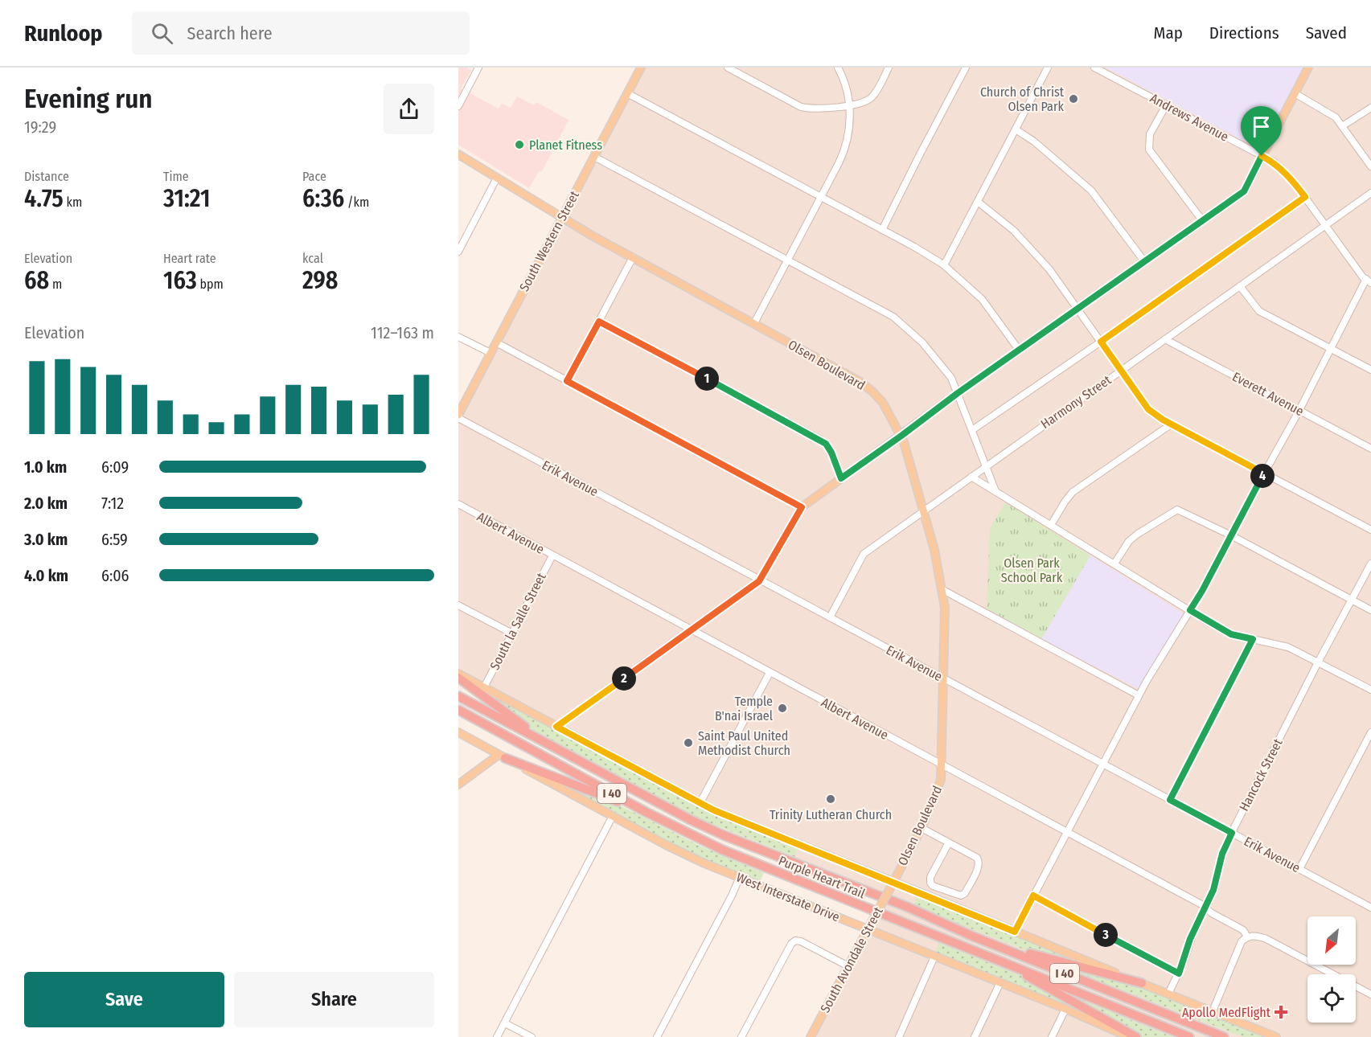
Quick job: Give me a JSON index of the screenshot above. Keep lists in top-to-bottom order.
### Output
{
  "streets": {
    "highway": ["I 40", "Purple Heart Trail"],
    "main road": [
      "South Western Street",
      "Olsen Boulevard",
      "West Interstate Drive",
      "South Avondale Street"
    ],
    "street": [
      "Andrews Avenue",
      "Everett Avenue",
      "Harmony Street",
      "Erik Avenue",
      "Albert Avenue",
      "South la Salle Street",
      "Hancock Street"
    ]
  },
  "crossings": [
    ["Andrews Avenue", "Harmony Street"],
    ["South Western Street", "Olsen Boulevard"],
    ["South Western Street", "Erik Avenue"],
    ["Olsen Boulevard", "Harmony Street"],
    ["Olsen Boulevard", "Erik Avenue"],
    ["Olsen Boulevard", "Albert Avenue"],
    ["Olsen Boulevard", "South Avondale Street"],
    ["Everett Avenue", "Harmony Street"],
    ["Harmony Street", "Erik Avenue"],
    ["Erik Avenue", "Hancock Street"],
    ["Albert Avenue", "South la Salle Street"],
    ["Albert Avenue", "Hancock Street"],
    ["West Interstate Drive", "South Avondale Street"]
  ],
  "parks": ["Olsen Park School Park"],
  "places": {
    "other": [
      "Church of Christ Olsen Park",
      "Planet Fitness",
      "Temple B'nai Israel",
      "Saint Paul United Methodist Church",
      "Trinity Lutheran Church"
    ],
    "health": ["Apollo MedFlight"]
  },
  "north": "bottom left",
  "page": {
    "header": "Runloop",
    "search": "Search here",
    "nav": ["Map", "Directions", "Saved"],
    "heading": ["Evening run", "19:29"],
    "stats": [
      ["Distance", "4.75 km"],
      ["Time", "31:21"],
      ["Pace", "6:36 /km"],
      ["Elevation", "68 m"],
      ["Heart rate", "163 bpm"],
      ["kcal", "298"]
    ],
    "chart": ["Elevation", "112–163 m"],
    "pins": [
      "1",
      "4",
      "2",
      "3"
    ],
    "list": [
      {
        "name": "1.0 km",
        "note": "6:09"
      },
      {
        "name": "2.0 km",
        "note": "7:12"
      },
      {
        "name": "3.0 km",
        "note": "6:59"
      },
      {
        "name": "4.0 km",
        "note": "6:06"
      }
    ],
    "buttons": ["Save", "Share"]
  }
}
